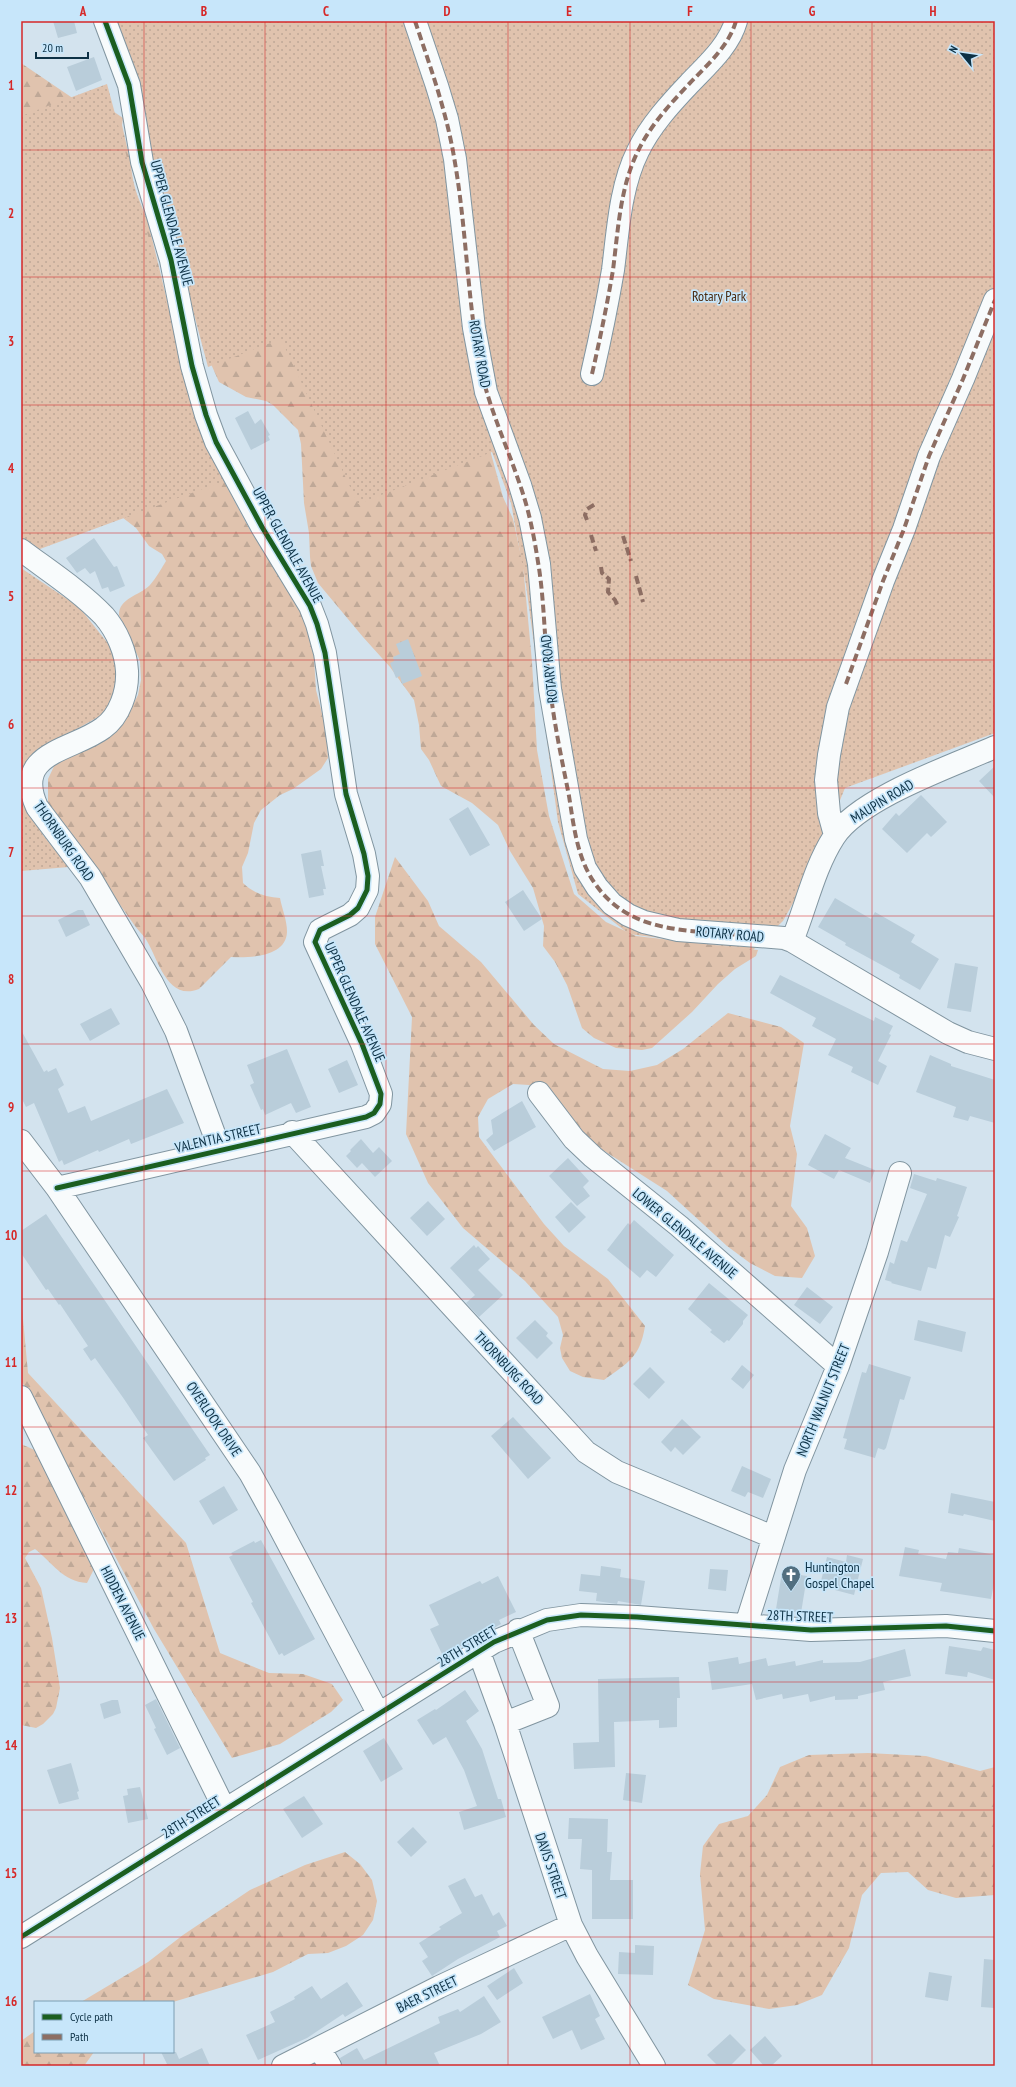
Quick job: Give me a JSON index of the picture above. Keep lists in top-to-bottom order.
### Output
{
  "streets": {
    "street": [
      "UPPER GLENDALE AVENUE",
      "ROTARY ROAD",
      "MAUPIN ROAD",
      "THORNBURG ROAD",
      "VALENTIA STREET",
      "LOWER GLENDALE AVENUE",
      "NORTH WALNUT STREET",
      "OVERLOOK DRIVE",
      "HIDDEN AVENUE",
      "28TH STREET",
      "DAVIS STREET",
      "BAER STREET"
    ]
  },
  "crossings": [
    ["UPPER GLENDALE AVENUE", "VALENTIA STREET"],
    ["ROTARY ROAD", "MAUPIN ROAD"],
    ["THORNBURG ROAD", "VALENTIA STREET"],
    ["THORNBURG ROAD", "NORTH WALNUT STREET"],
    ["VALENTIA STREET", "OVERLOOK DRIVE"],
    ["LOWER GLENDALE AVENUE", "NORTH WALNUT STREET"],
    ["NORTH WALNUT STREET", "28TH STREET"],
    ["OVERLOOK DRIVE", "28TH STREET"],
    ["HIDDEN AVENUE", "28TH STREET"],
    ["28TH STREET", "DAVIS STREET"],
    ["DAVIS STREET", "BAER STREET"]
  ],
  "parks": ["Rotary Park"],
  "places": {
    "church": ["Huntington Gospel Chapel"]
  },
  "legend": ["Cycle path", "Path"],
  "scale_bar": "20 m",
  "north": "top left",
  "grid": {
    "columns": [
      "A",
      "B",
      "C",
      "D",
      "E",
      "F",
      "G",
      "H"
    ],
    "rows": [
      "1",
      "2",
      "3",
      "4",
      "5",
      "6",
      "7",
      "8",
      "9",
      "10",
      "11",
      "12",
      "13",
      "14",
      "15",
      "16"
    ]
  }
}
